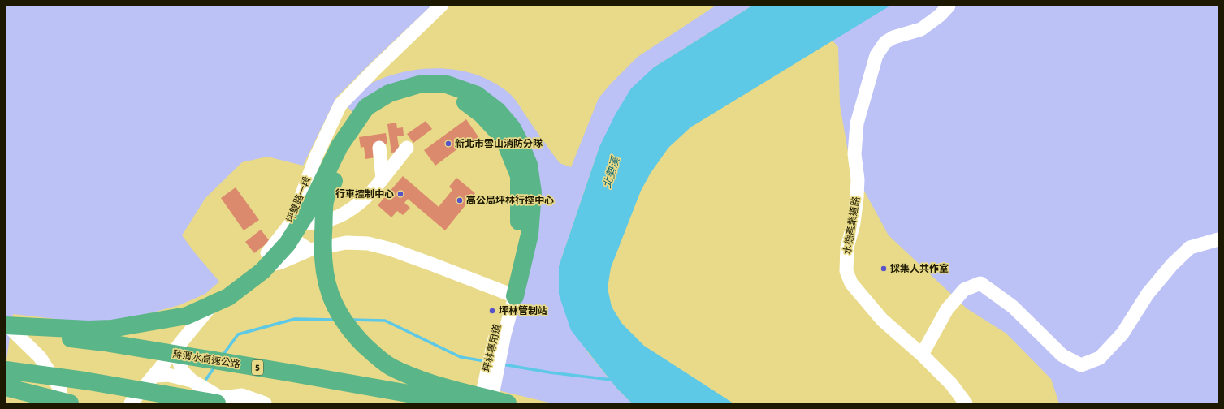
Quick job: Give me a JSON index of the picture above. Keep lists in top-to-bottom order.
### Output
{
  "streets": {
    "highway": ["蔣渭水高速公路", "5"],
    "street": ["坪雙路一段", "水德產業道路", "坪林專用道"]
  },
  "water": ["北勢溪"],
  "places": [
    "新北市雪山消防分隊",
    "行車控制中心",
    "高公局坪林行控中心",
    "採集人共作室",
    "坪林管制站"
  ]
}
